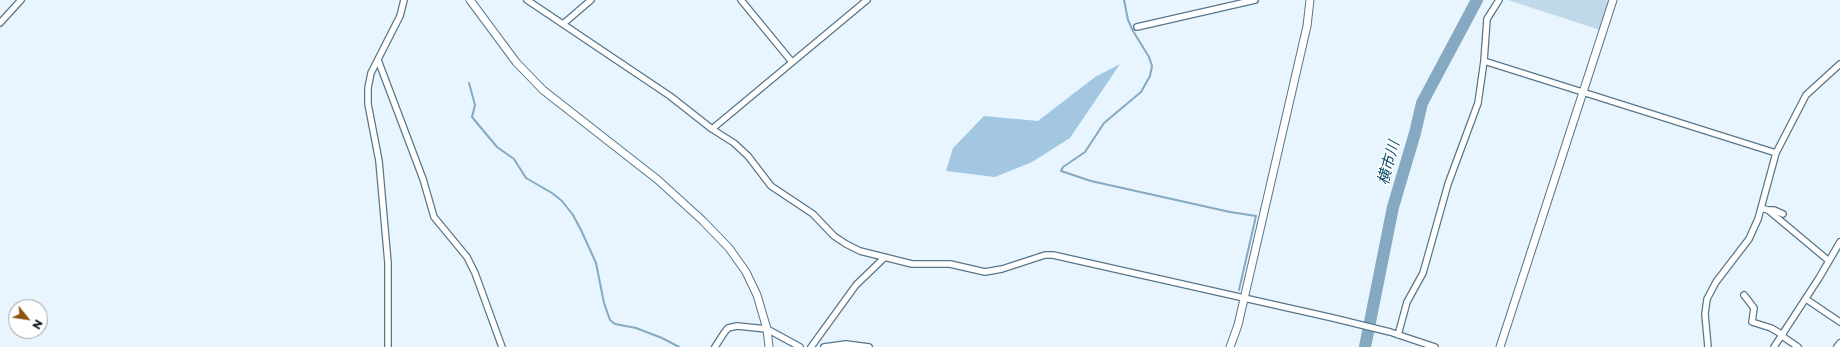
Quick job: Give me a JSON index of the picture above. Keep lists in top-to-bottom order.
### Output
{
  "water": ["横市川"],
  "north": "bottom right"
}
